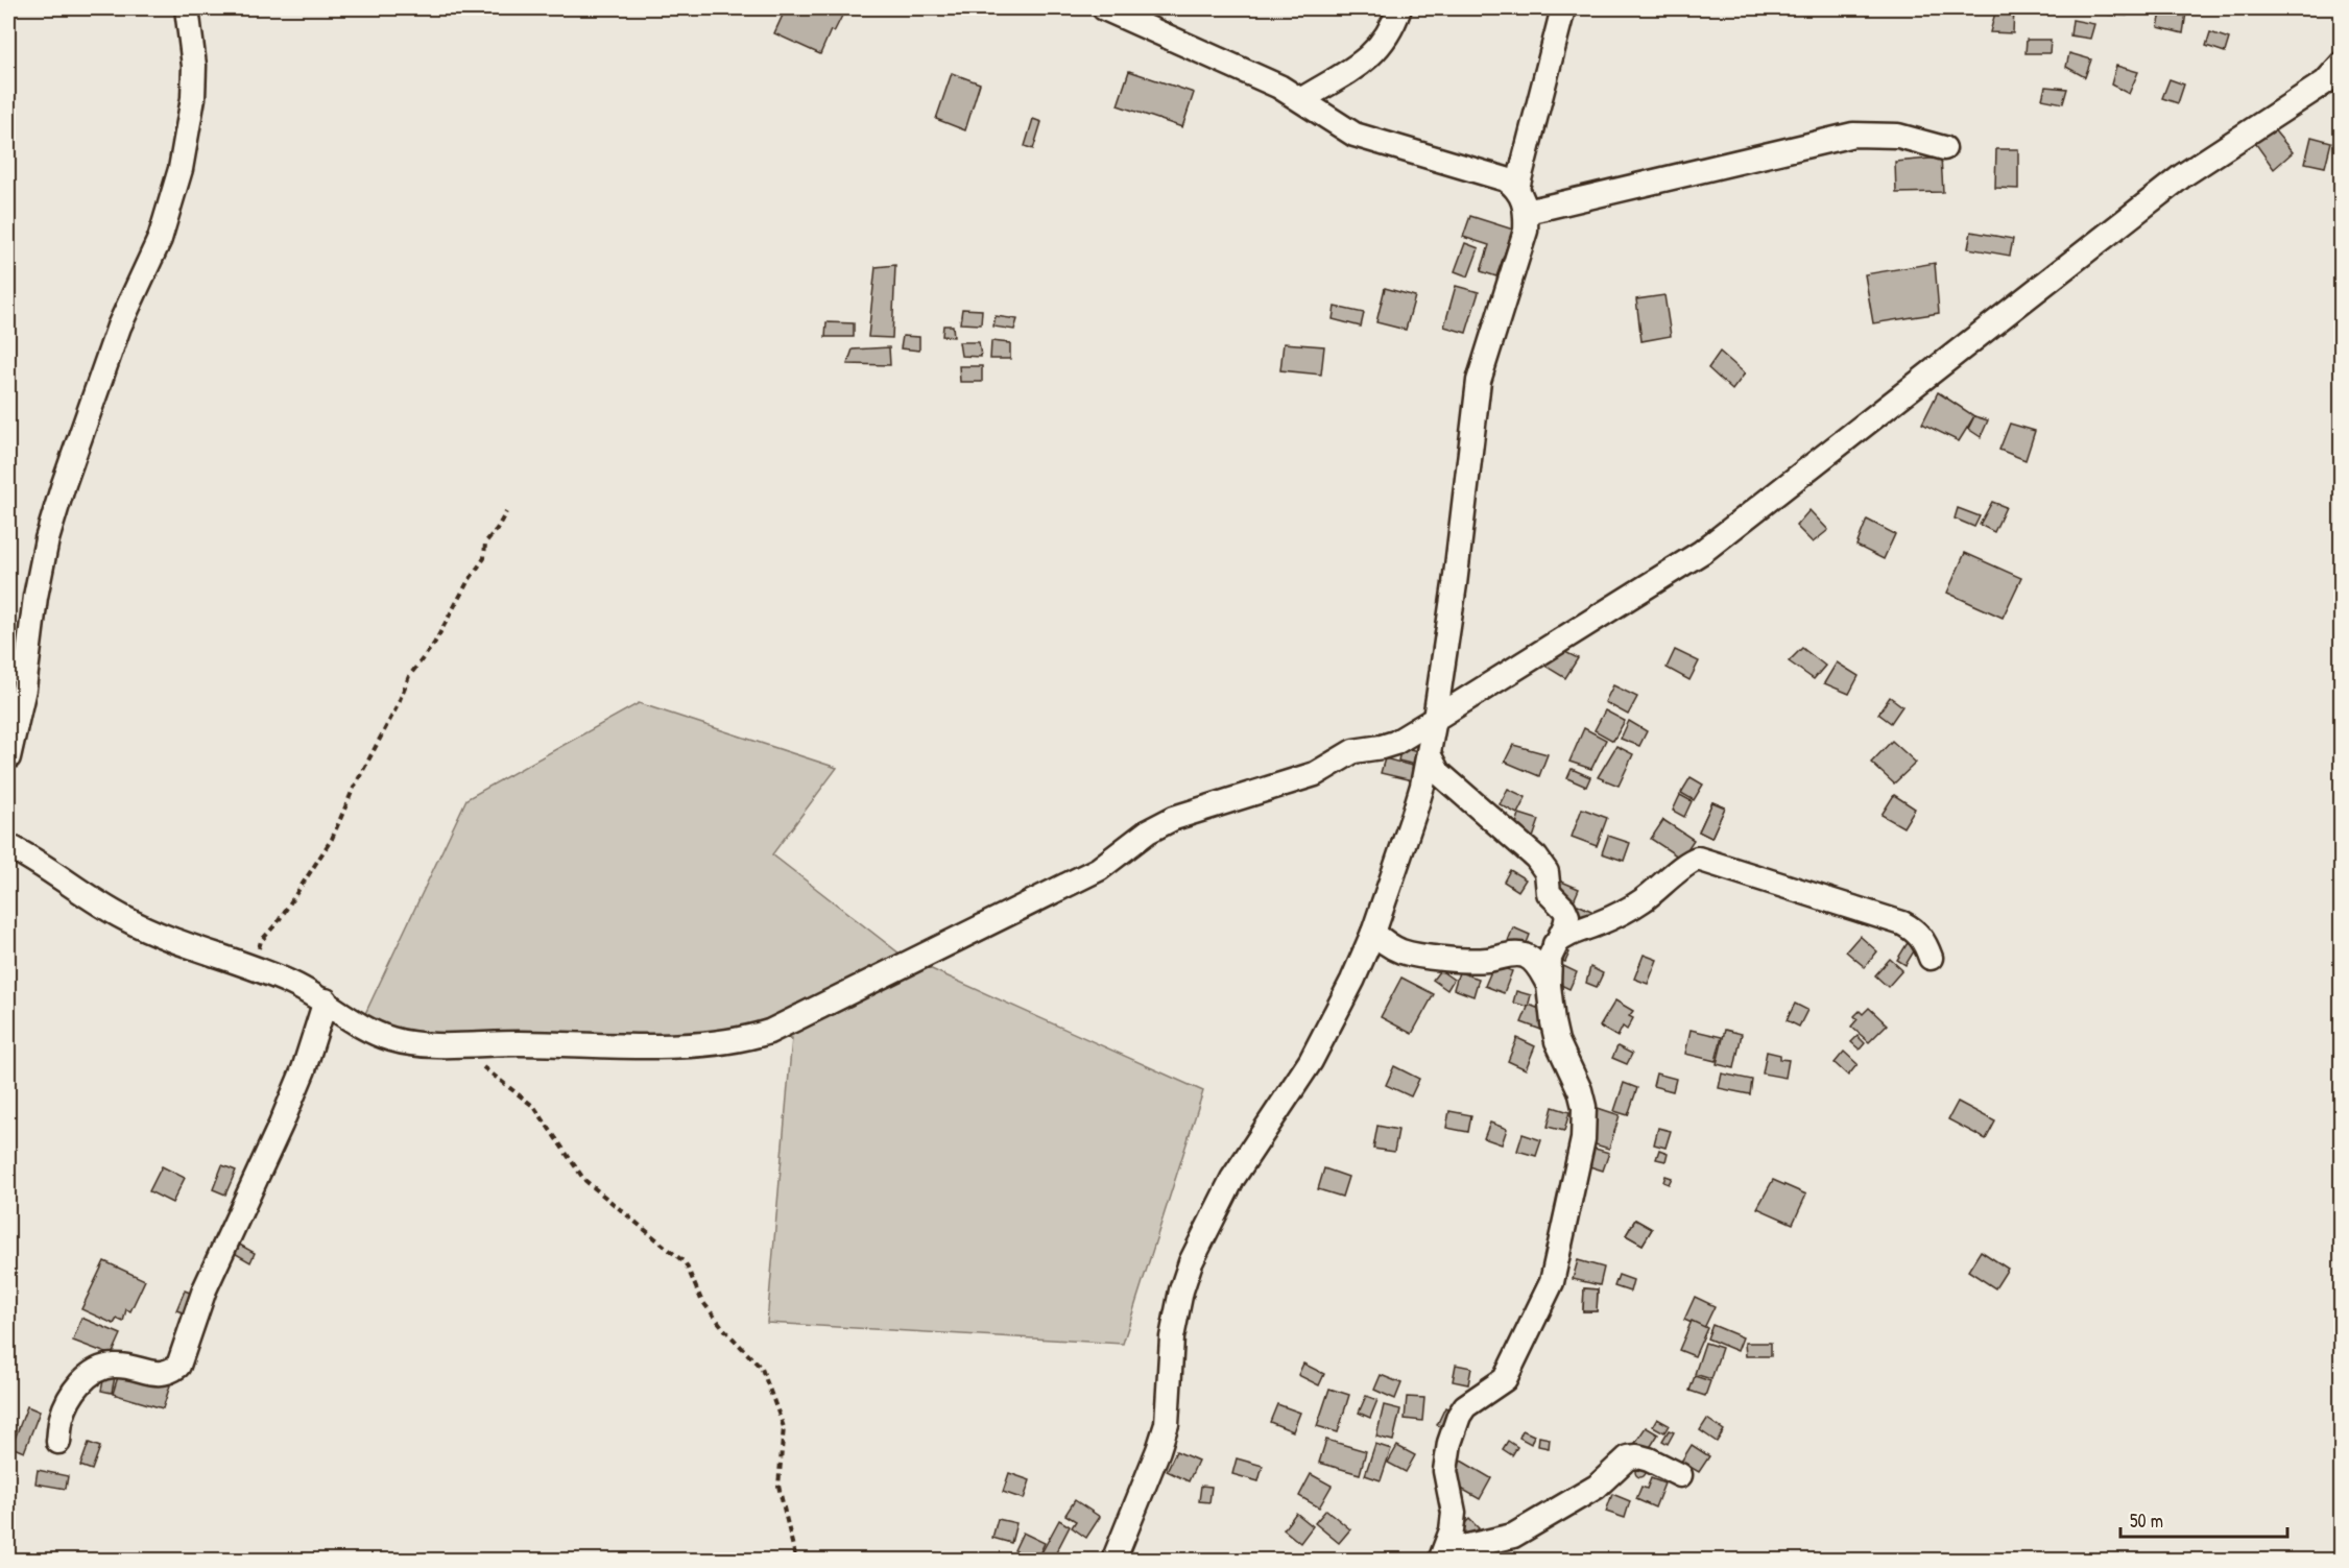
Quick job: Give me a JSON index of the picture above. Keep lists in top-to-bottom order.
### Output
{
  "scale_bar": "50 m"
}
